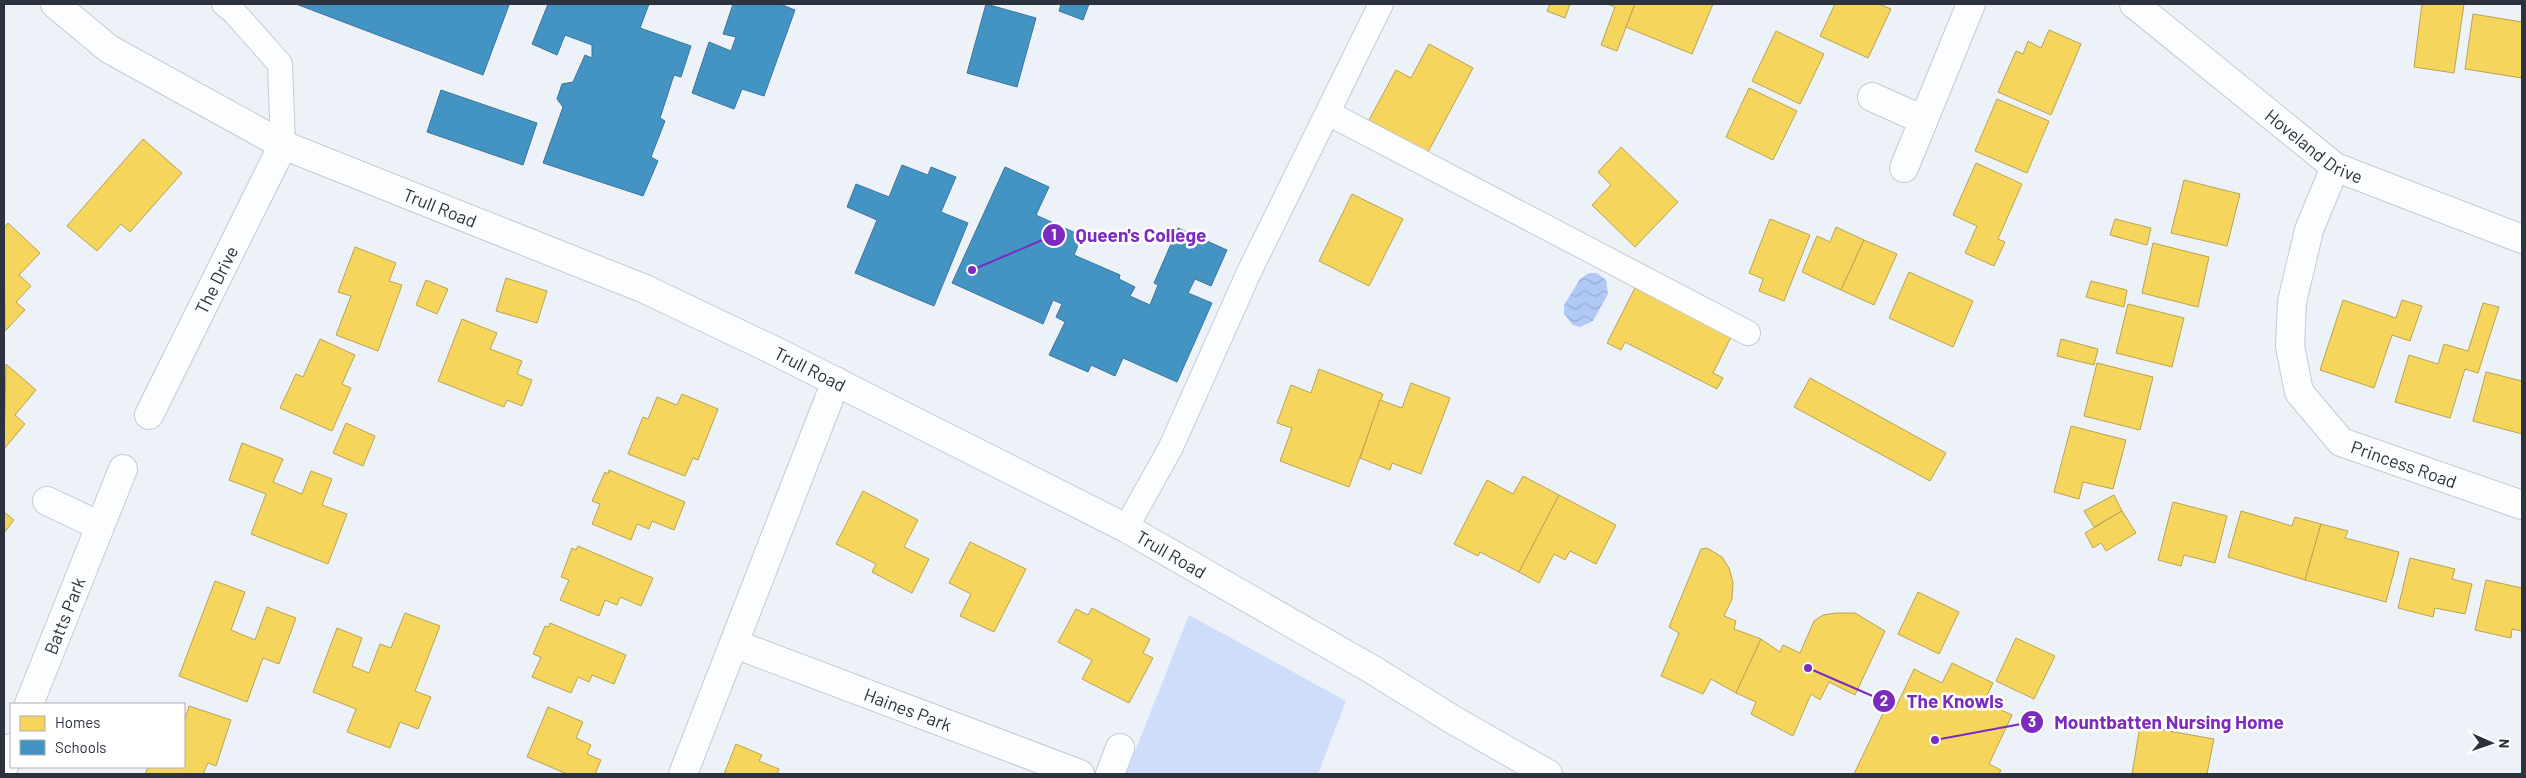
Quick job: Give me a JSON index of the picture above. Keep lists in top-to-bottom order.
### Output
{
  "streets": {
    "street": [
      "Hoveland Drive",
      "Trull Road",
      "The Drive",
      "Princess Road",
      "Batts Park",
      "Haines Park"
    ]
  },
  "crossings": [
    ["Hoveland Drive", "Princess Road"],
    ["Trull Road", "The Drive"]
  ],
  "places": ["Queen's College", "The Knowls", "Mountbatten Nursing Home"],
  "legend": ["Homes", "Schools"],
  "north": "right"
}
